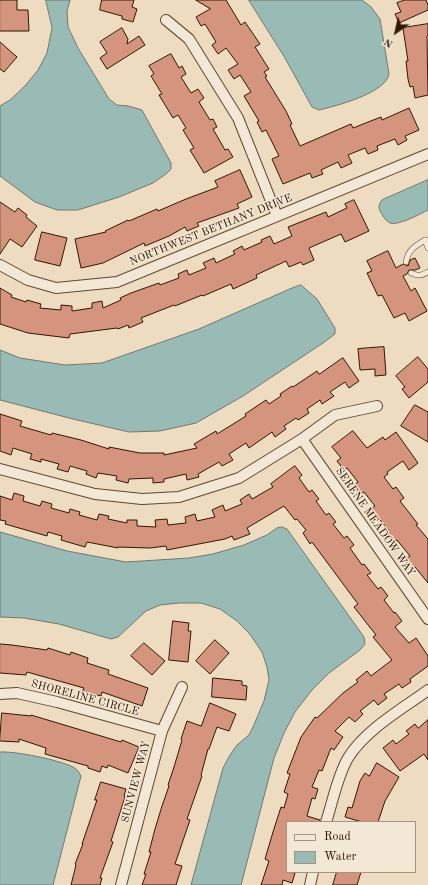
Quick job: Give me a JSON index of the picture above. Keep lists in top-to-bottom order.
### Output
{
  "streets": {
    "street": [
      "NORTHWEST BETHANY DRIVE",
      "SERENE MEADOW WAY",
      "SHORELINE CIRCLE",
      "SUNVIEW WAY"
    ]
  },
  "crossings": [
    ["SHORELINE CIRCLE", "SUNVIEW WAY"]
  ],
  "legend": ["Road", "Water"],
  "north": "bottom left"
}
